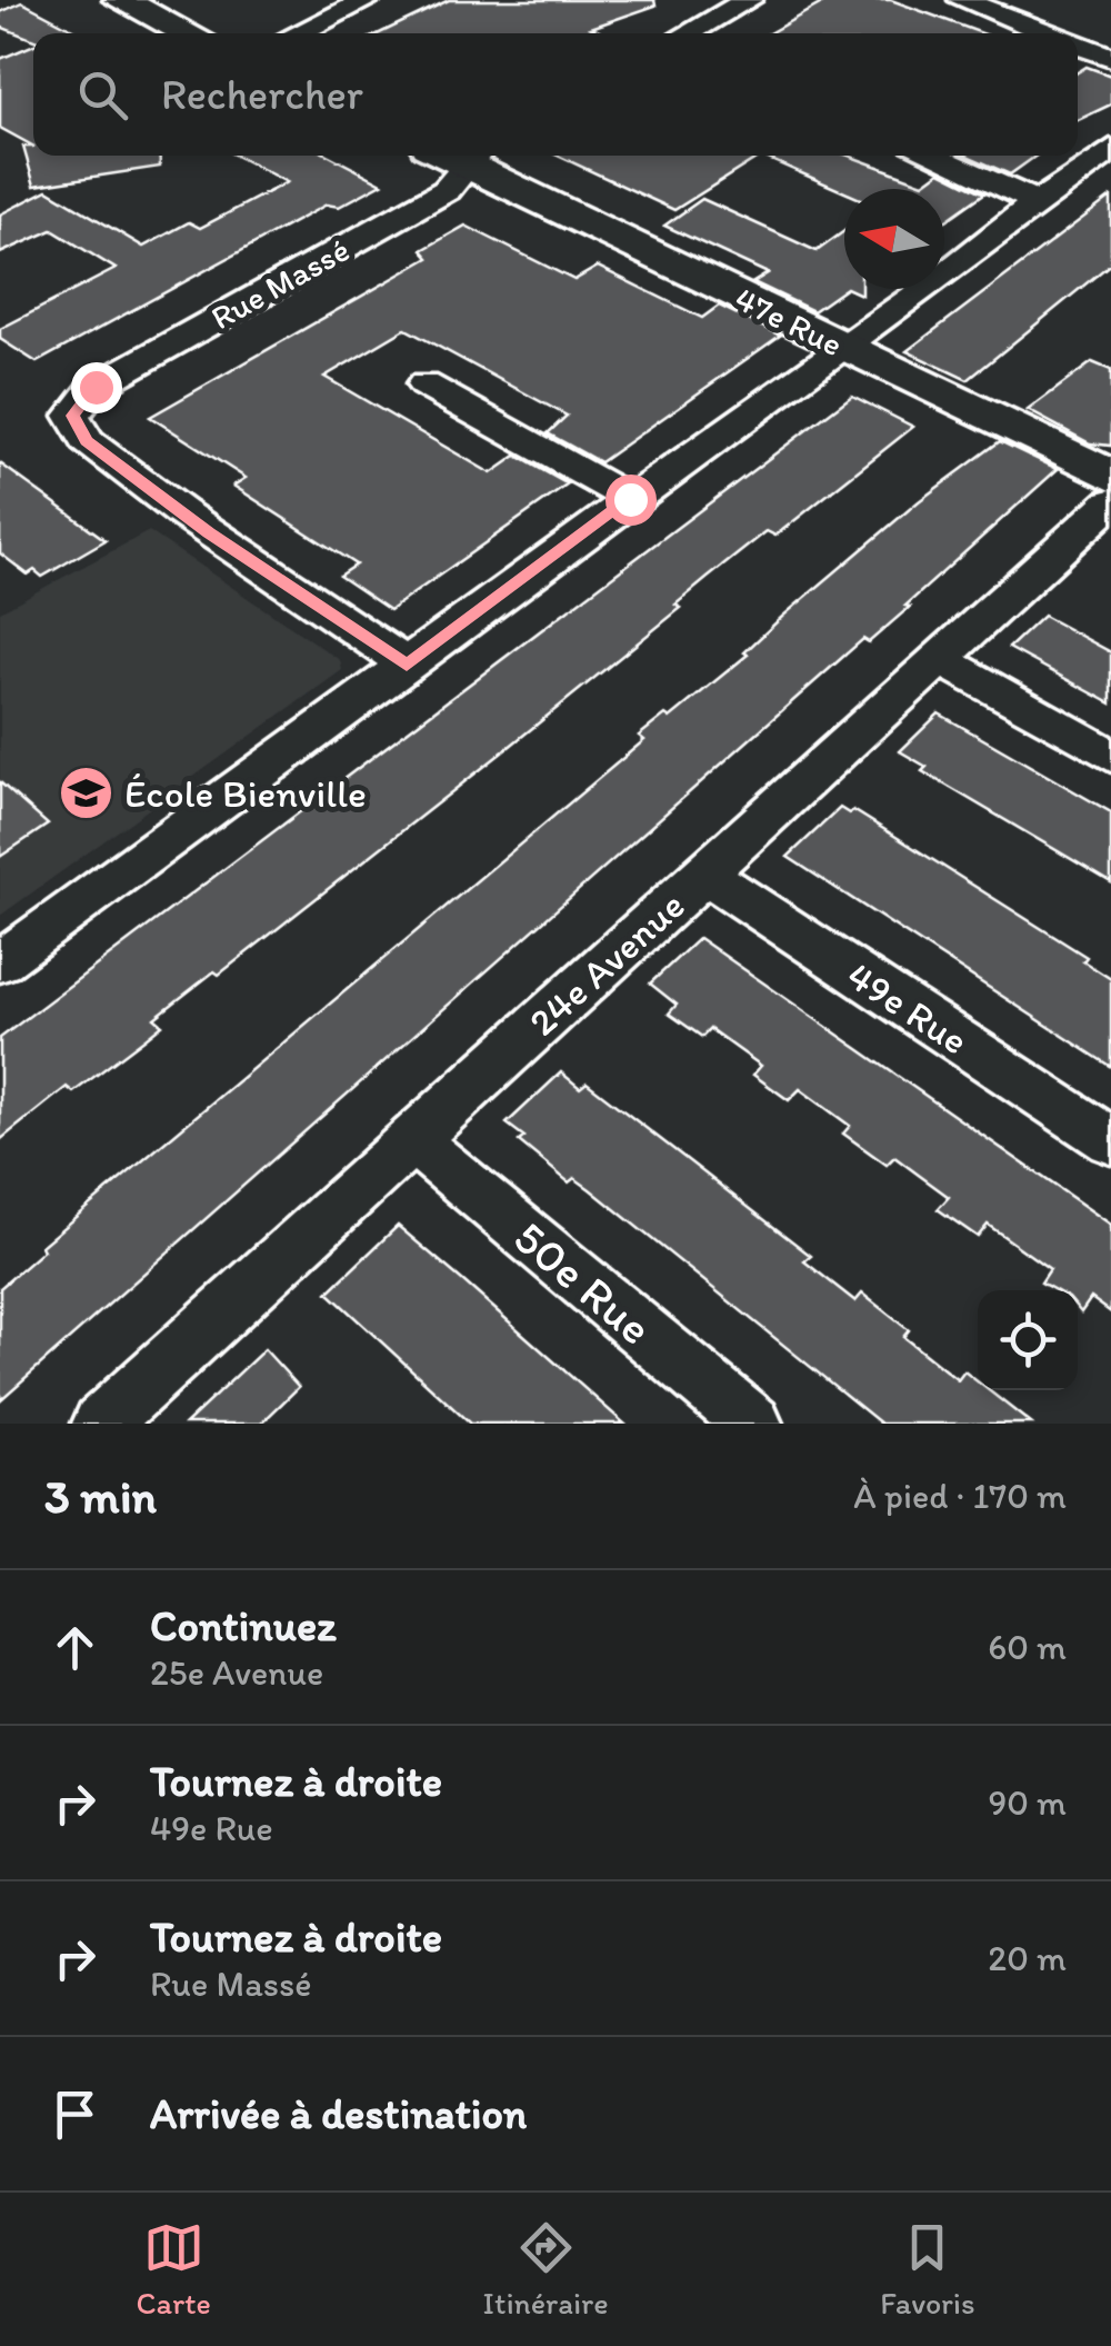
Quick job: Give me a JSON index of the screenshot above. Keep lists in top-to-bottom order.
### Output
{
  "streets": {
    "street": [
      "Rue Massé",
      "47e Rue",
      "24e Avenue",
      "49e Rue",
      "50e Rue"
    ]
  },
  "crossings": [
    ["Rue Massé", "47e Rue"],
    ["24e Avenue", "49e Rue"],
    ["24e Avenue", "50e Rue"]
  ],
  "places": {
    "school or university": ["École Bienville"]
  },
  "north": "left",
  "page": {
    "search": "Rechercher",
    "heading": ["3 min", "À pied · 170 m"],
    "list": [
      ["Continuez", "25e Avenue", "60 m"],
      ["Tournez à droite", "49e Rue", "90 m"],
      ["Tournez à droite", "Rue Massé", "20 m"],
      "Arrivée à destination"
    ],
    "nav": ["Carte", "Itinéraire", "Favoris"]
  }
}
